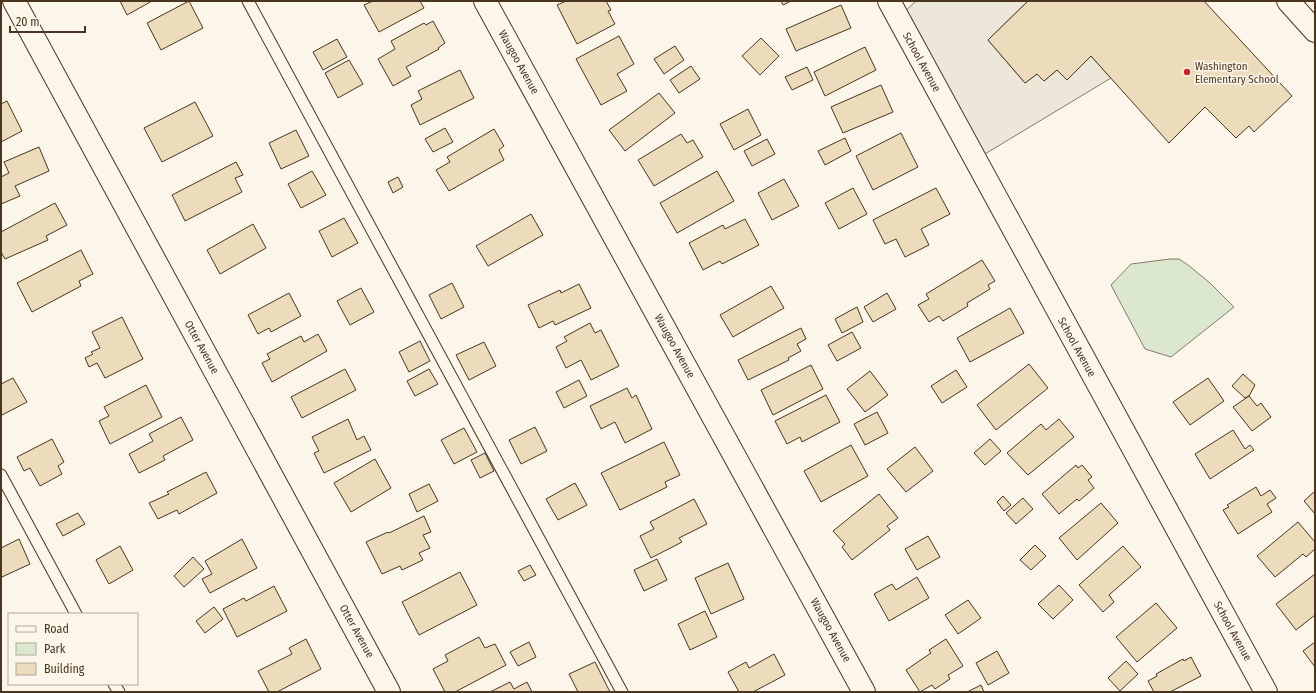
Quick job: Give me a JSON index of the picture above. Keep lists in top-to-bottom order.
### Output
{
  "streets": {
    "street": ["Waugoo Avenue", "School Avenue", "Otter Avenue"]
  },
  "places": ["Washington Elementary School"],
  "legend": ["Road", "Park", "Building"],
  "scale_bar": "20 m"
}
